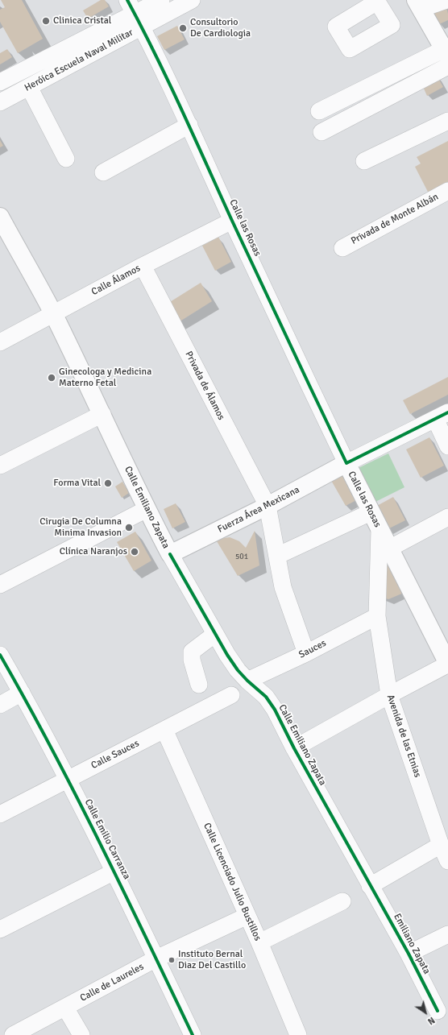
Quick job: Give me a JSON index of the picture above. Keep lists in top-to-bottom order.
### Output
{
  "streets": {
    "main road": ["Calle las Rosas", "Calle Emiliano Zapata", "Fuerza Área Mexicana"],
    "street": [
      "Heróica Escuela Naval Militar",
      "Privada de Monte Albán",
      "Calle Álamos",
      "Privada de Álamos",
      "Sauces",
      "Avenida de las Etnias",
      "Calle Sauces",
      "Calle Emilio Carranza",
      "Calle Licenciado Julio Bustillos",
      "Emiliano Zapata",
      "Calle de Laureles"
    ]
  },
  "crossings": [
    ["Heróica Escuela Naval Militar", "Calle las Rosas"],
    ["Calle las Rosas", "Calle Álamos"],
    ["Calle las Rosas", "Fuerza Área Mexicana"],
    ["Calle las Rosas", "Avenida de las Etnias"],
    ["Calle Álamos", "Privada de Álamos"],
    ["Calle Álamos", "Calle Emiliano Zapata"],
    ["Privada de Álamos", "Fuerza Área Mexicana"],
    ["Privada de Álamos", "Sauces"],
    ["Calle Emiliano Zapata", "Fuerza Área Mexicana"],
    ["Calle Emiliano Zapata", "Sauces"],
    ["Calle Emiliano Zapata", "Emiliano Zapata"],
    ["Sauces", "Avenida de las Etnias"],
    ["Calle Sauces", "Calle Emilio Carranza"],
    ["Calle Sauces", "Calle Licenciado Julio Bustillos"],
    ["Calle Emilio Carranza", "Calle de Laureles"],
    ["Calle Licenciado Julio Bustillos", "Calle de Laureles"]
  ],
  "places": [
    "Clinica Cristal",
    "Consultorio De Cardiologia",
    "Ginecologa y Medicina Materno Fetal",
    "Forma Vital",
    "Cirugia De Columna Minima Invasion",
    "Clínica Naranjos",
    "Instituto Bernal Diaz Del Castillo"
  ],
  "house_numbers": ["501"],
  "north": "bottom right"
}
